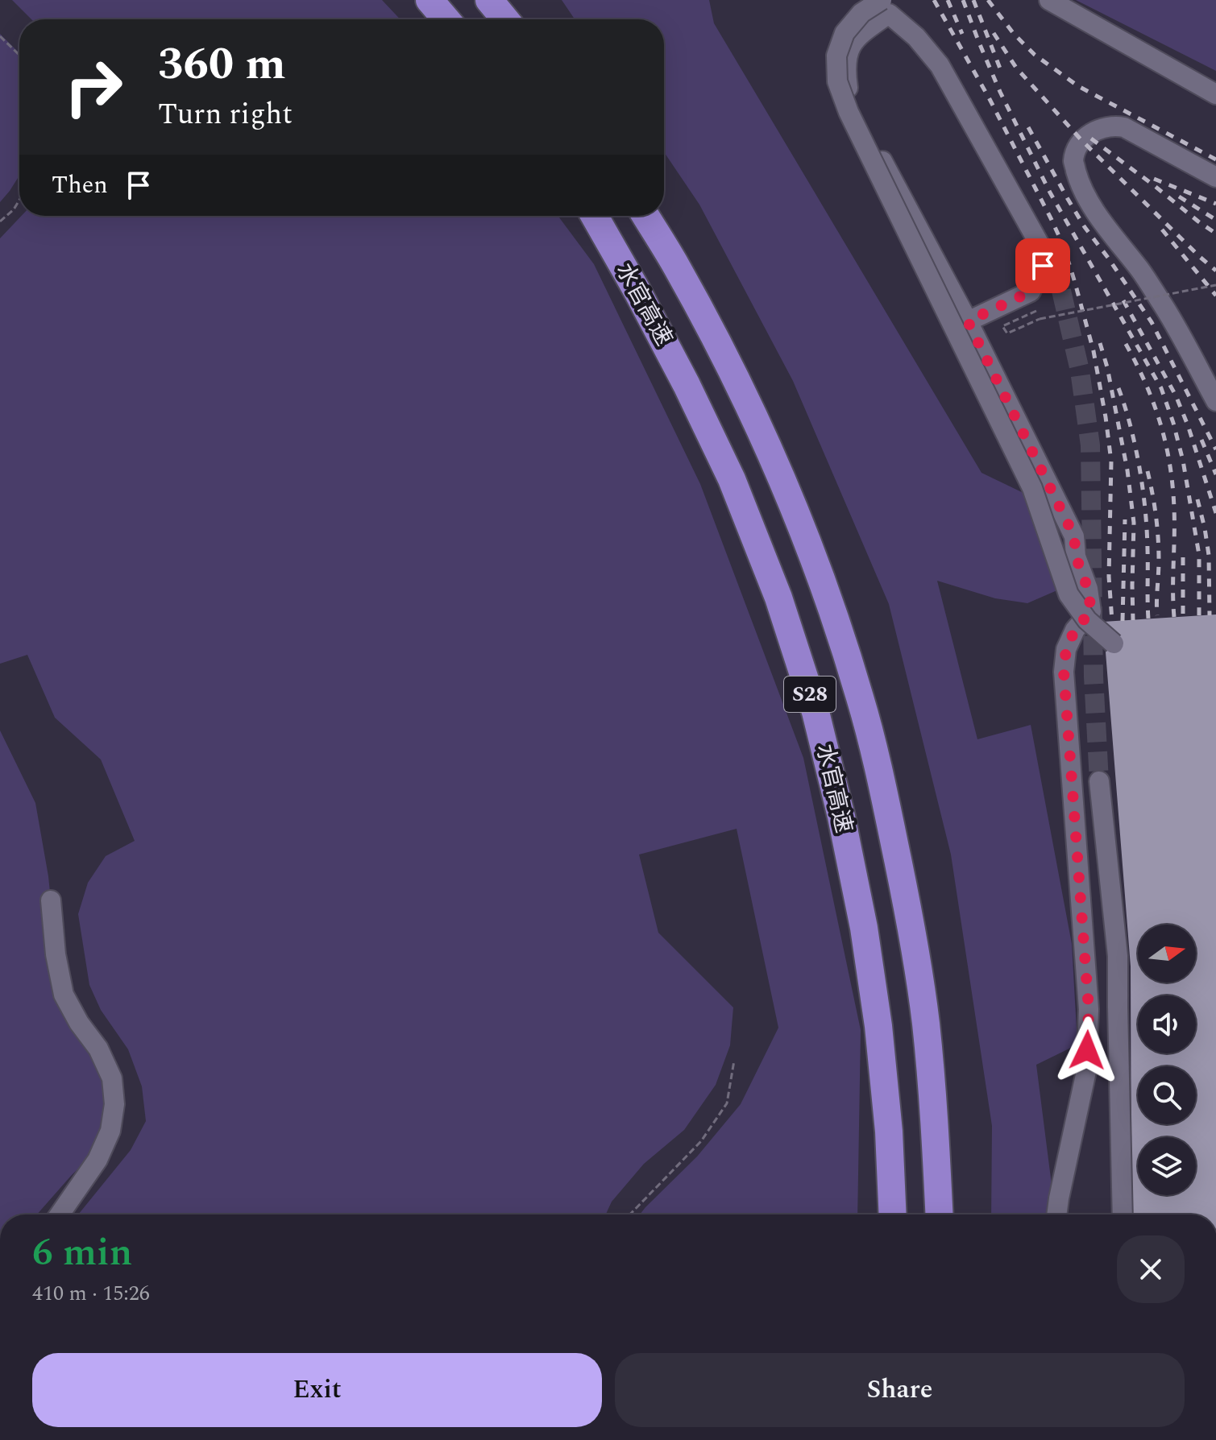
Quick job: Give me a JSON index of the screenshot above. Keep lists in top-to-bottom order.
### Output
{
  "streets": {
    "highway": ["水官高速", "S28"]
  },
  "north": "right",
  "page": {
    "turn": ["360 m", "Turn right"],
    "then": "Then",
    "heading": ["6 min", "410 m · 15:26"],
    "buttons": ["Exit", "Share"]
  }
}
